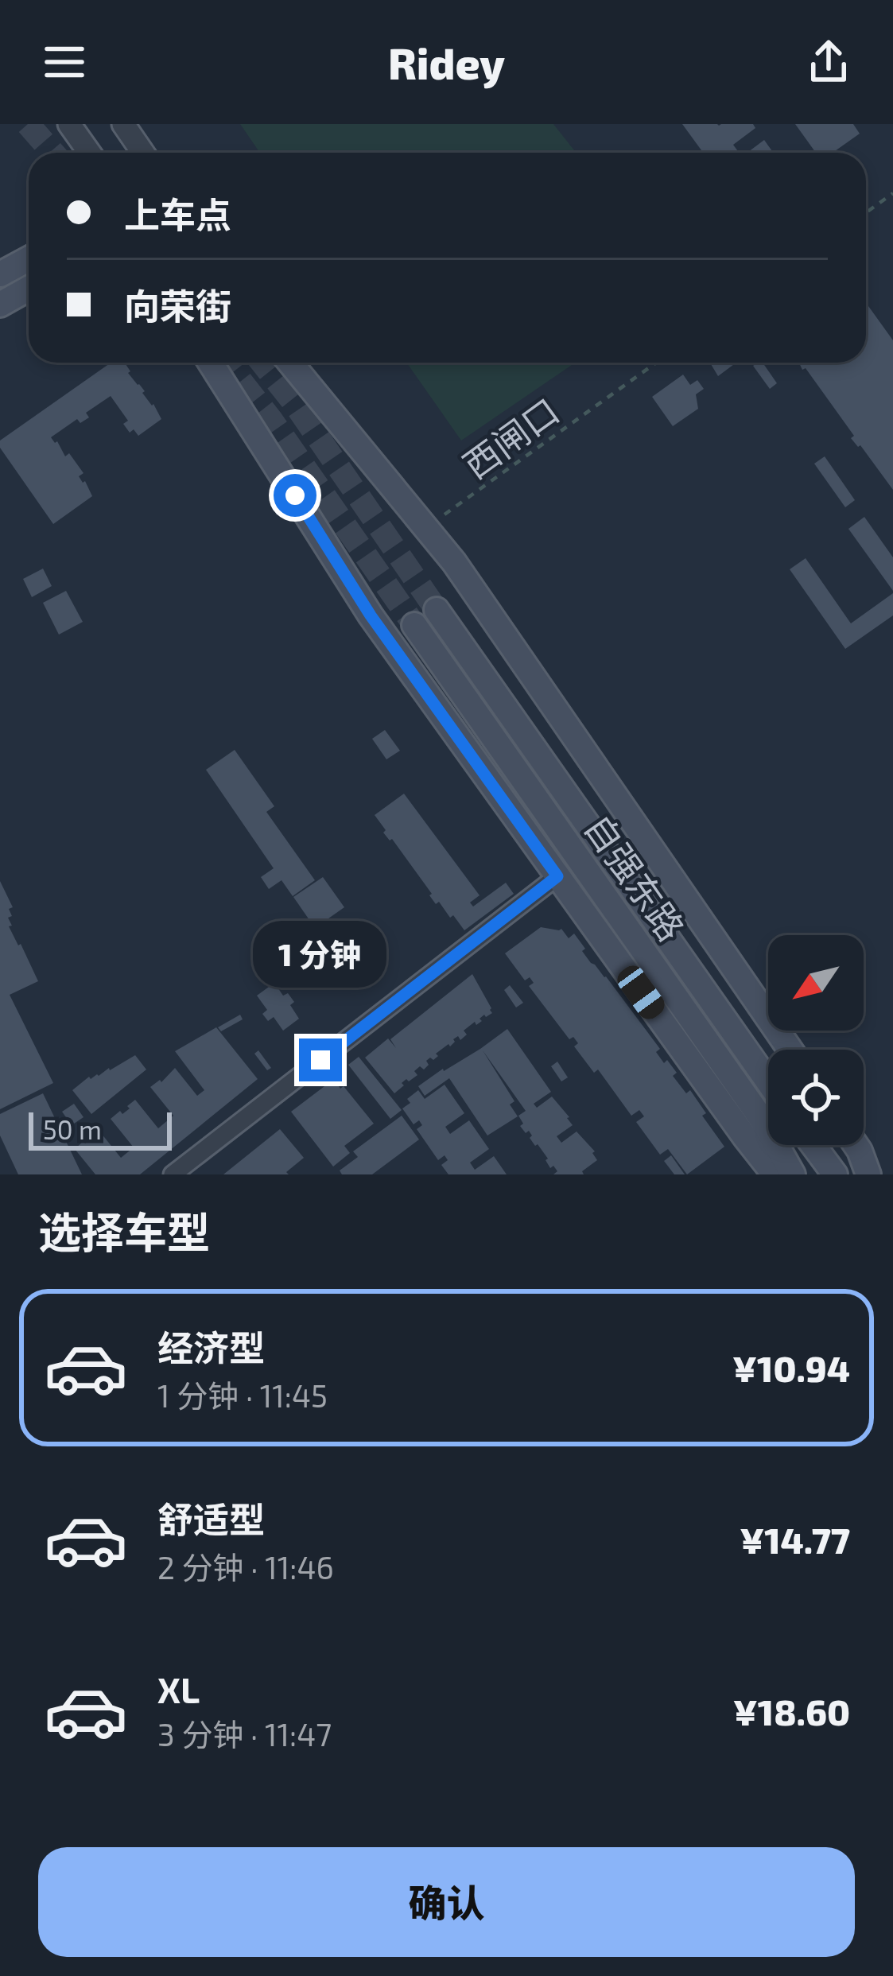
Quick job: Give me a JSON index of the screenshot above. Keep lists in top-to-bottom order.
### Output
{
  "streets": {
    "main road": ["自强东路"],
    "path": ["西闸口"]
  },
  "scale_bar": "50 m",
  "north": "bottom left",
  "page": {
    "header": "Ridey",
    "banner": ["上车点", "向荣街"],
    "bubble": "1 分钟",
    "scale": "50 m",
    "heading": "选择车型",
    "list": [
      {
        "name": "经济型",
        "note": "1 分钟 · 11:45",
        "value": "¥10.94"
      },
      {
        "name": "舒适型",
        "note": "2 分钟 · 11:46",
        "value": "¥14.77"
      },
      {
        "name": "XL",
        "note": "3 分钟 · 11:47",
        "value": "¥18.60"
      }
    ],
    "buttons": "确认"
  }
}
